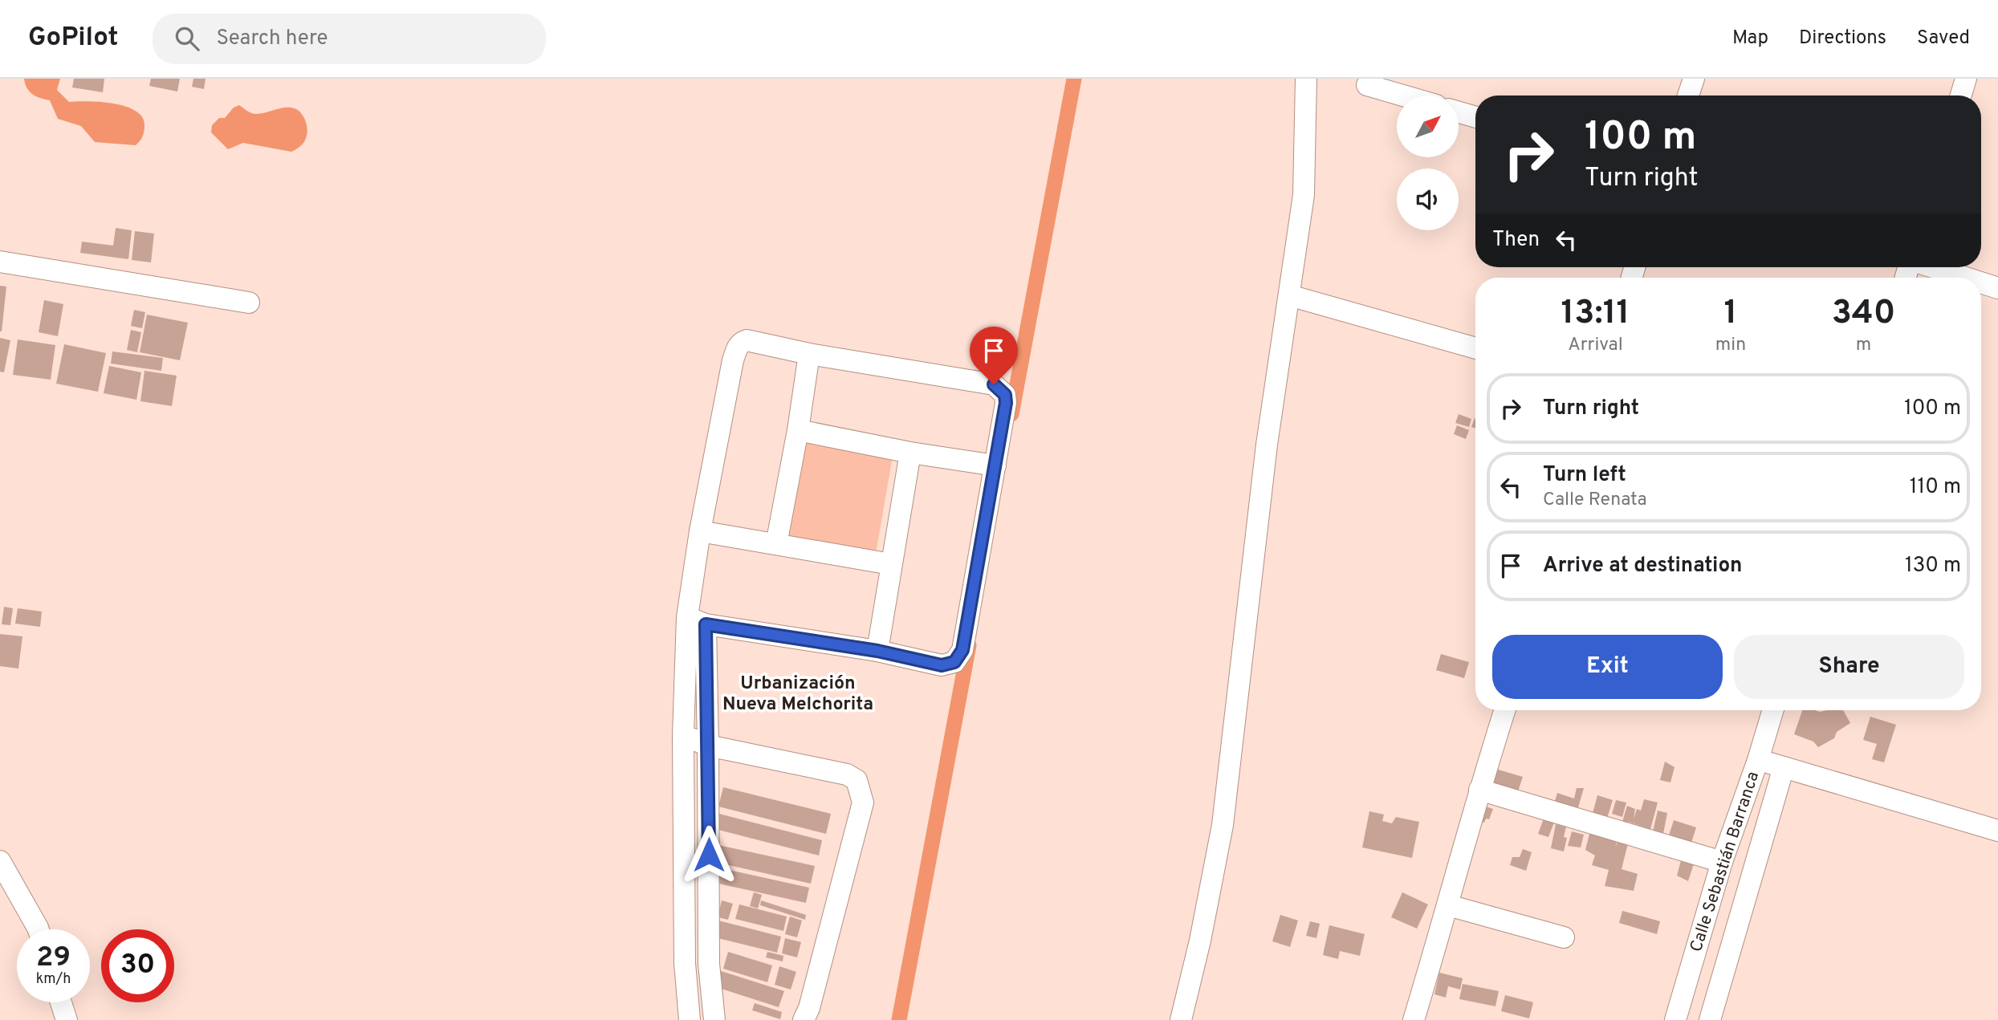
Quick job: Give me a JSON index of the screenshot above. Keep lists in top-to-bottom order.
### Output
{
  "streets": {
    "street": ["Calle Sebastián Barranca"]
  },
  "districts": ["Urbanización Nueva Melchorita"],
  "north": "top right",
  "page": {
    "header": "GoPilot",
    "search": "Search here",
    "nav": ["Map", "Directions", "Saved"],
    "turn": ["100 m", "Turn right"],
    "then": "Then",
    "eta": [
      "13:11",
      "Arrival",
      "1",
      "min",
      "340",
      "m"
    ],
    "list": [
      {
        "name": "Turn right",
        "value": "100 m"
      },
      {
        "name": "Turn left",
        "note": "Calle Renata",
        "value": "110 m"
      },
      {
        "name": "Arrive at destination",
        "value": "130 m"
      }
    ],
    "buttons": ["Exit", "Share"],
    "speed": "29 km/h",
    "limit": "30"
  }
}
